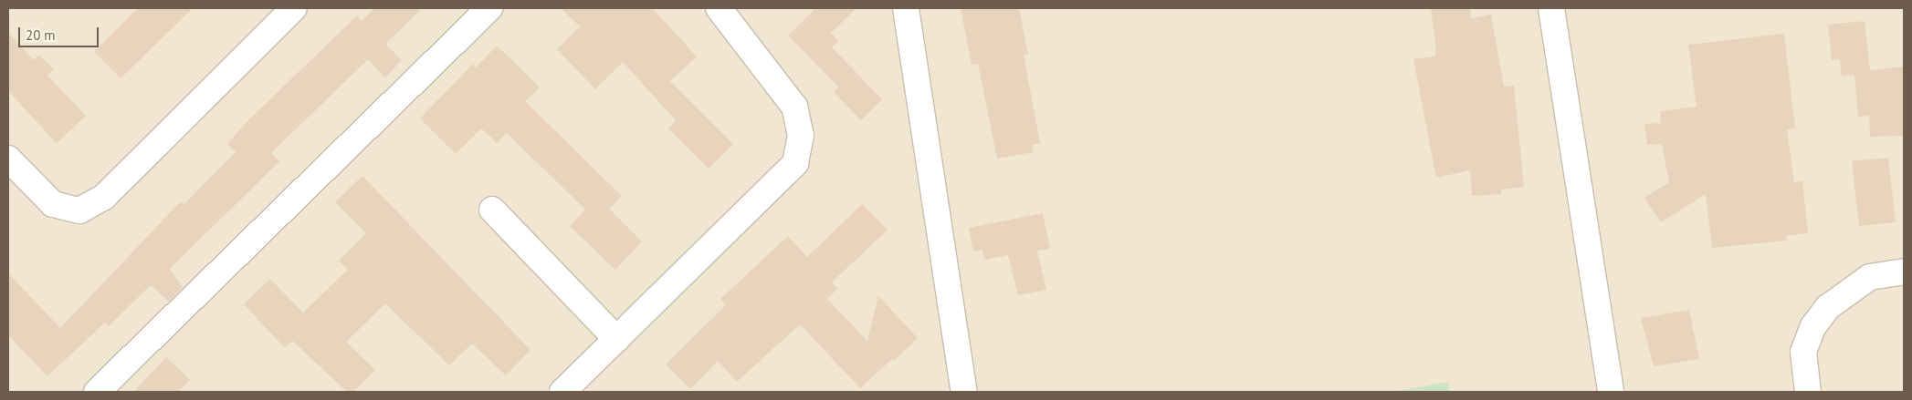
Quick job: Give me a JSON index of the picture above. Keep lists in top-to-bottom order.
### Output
{
  "scale_bar": "20 m"
}
